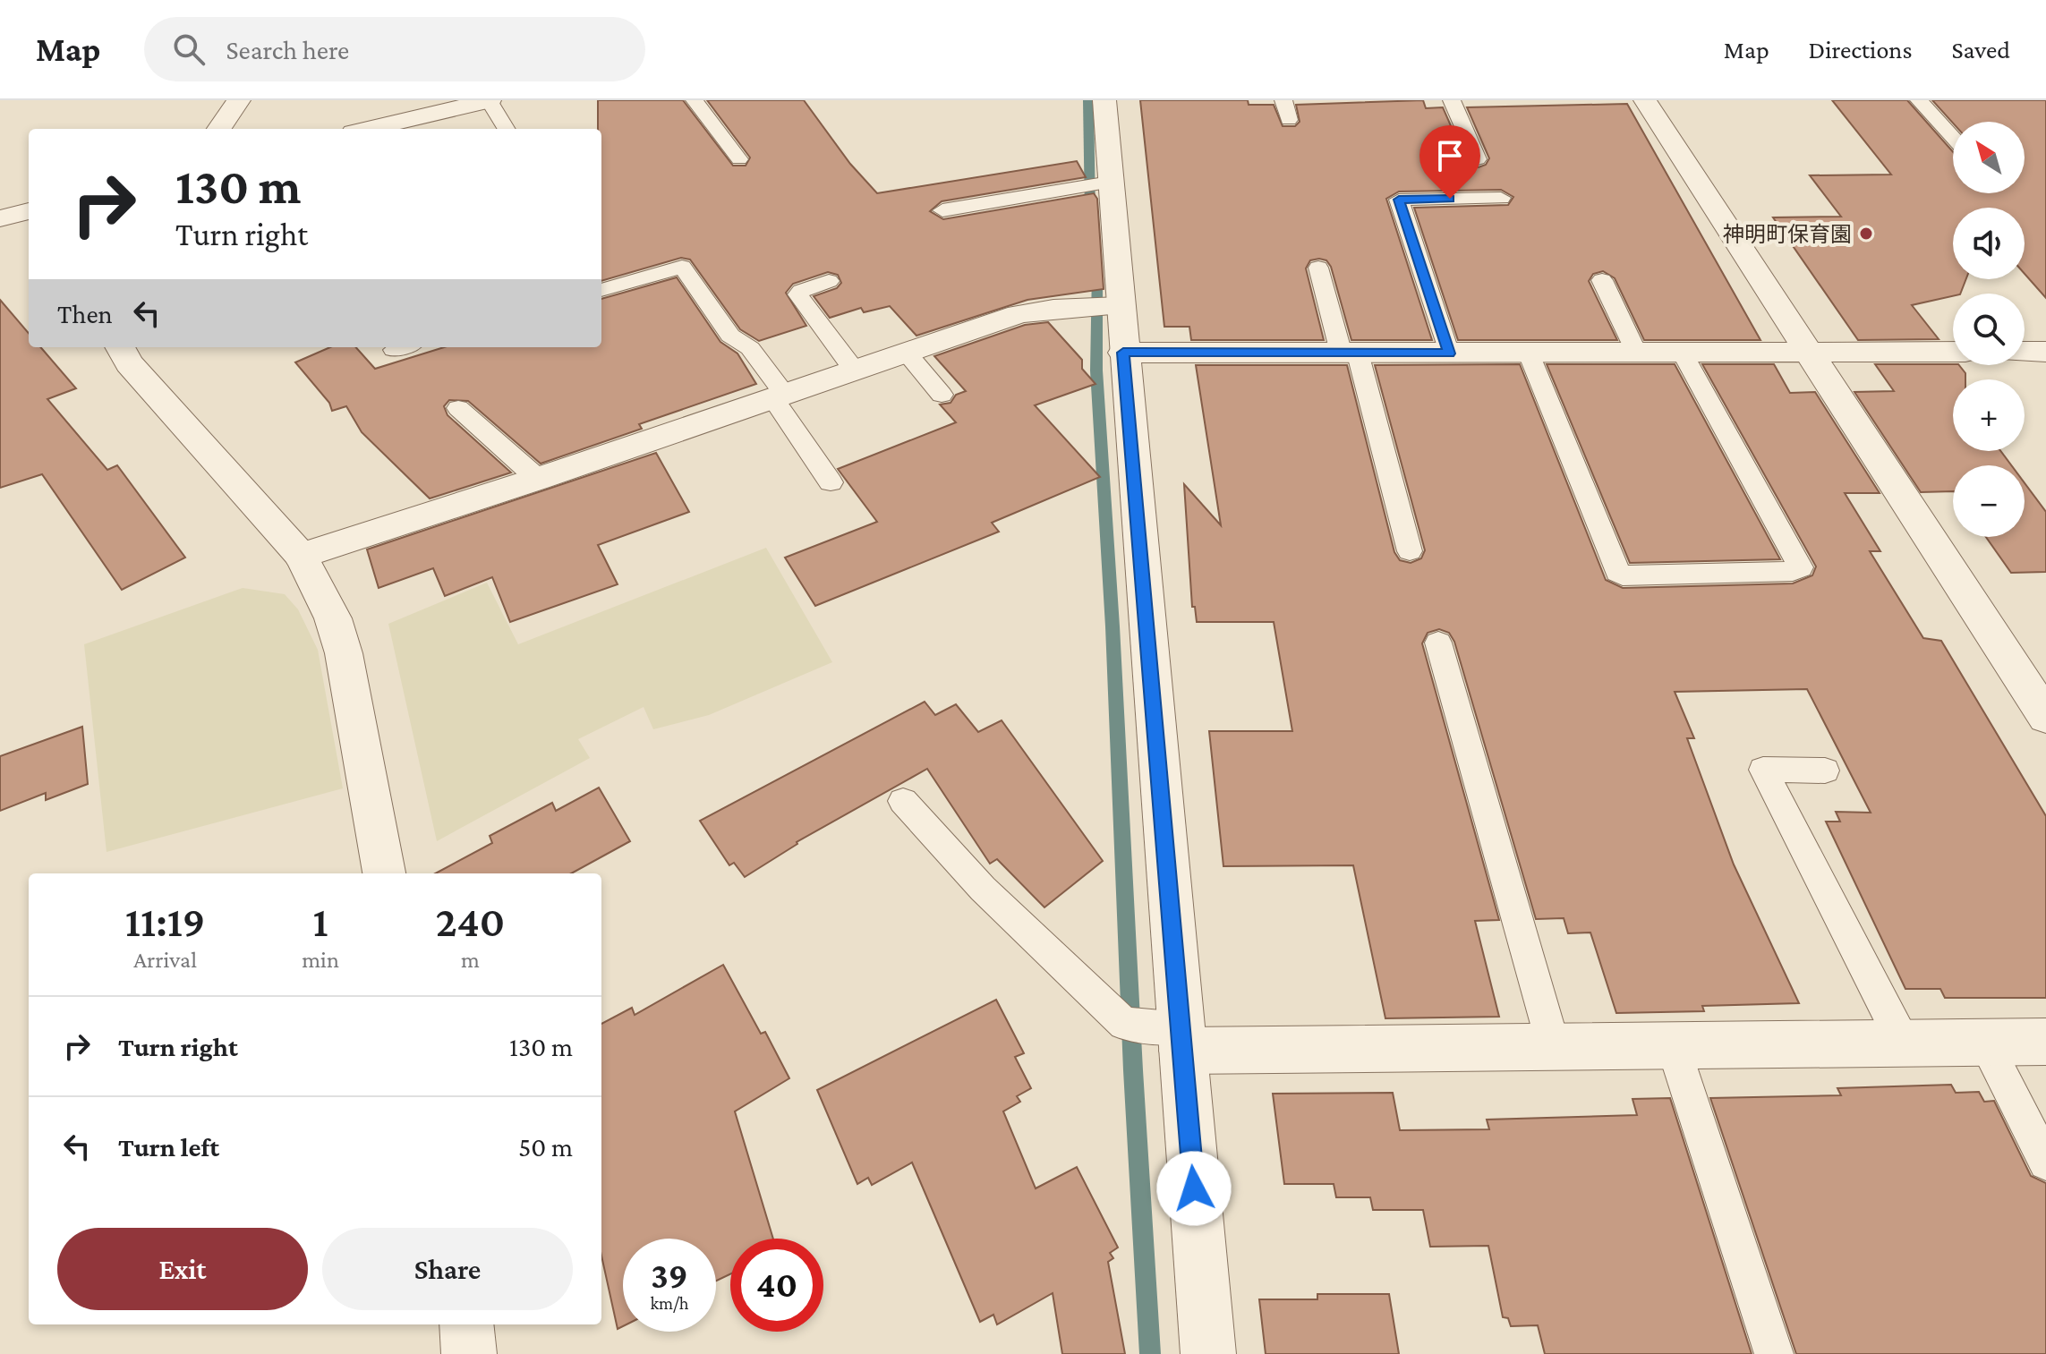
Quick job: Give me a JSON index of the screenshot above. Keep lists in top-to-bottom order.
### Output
{
  "places": ["神明町保育園"],
  "north": "top left",
  "page": {
    "header": "Map",
    "search": "Search here",
    "nav": ["Map", "Directions", "Saved"],
    "map_buttons": ["+", "−"],
    "turn": ["130 m", "Turn right"],
    "then": "Then",
    "eta": [
      "11:19",
      "Arrival",
      "1",
      "min",
      "240",
      "m"
    ],
    "list": [
      {
        "name": "Turn right",
        "value": "130 m"
      },
      {
        "name": "Turn left",
        "value": "50 m"
      }
    ],
    "buttons": ["Exit", "Share"],
    "speed": "39 km/h",
    "limit": "40"
  }
}
